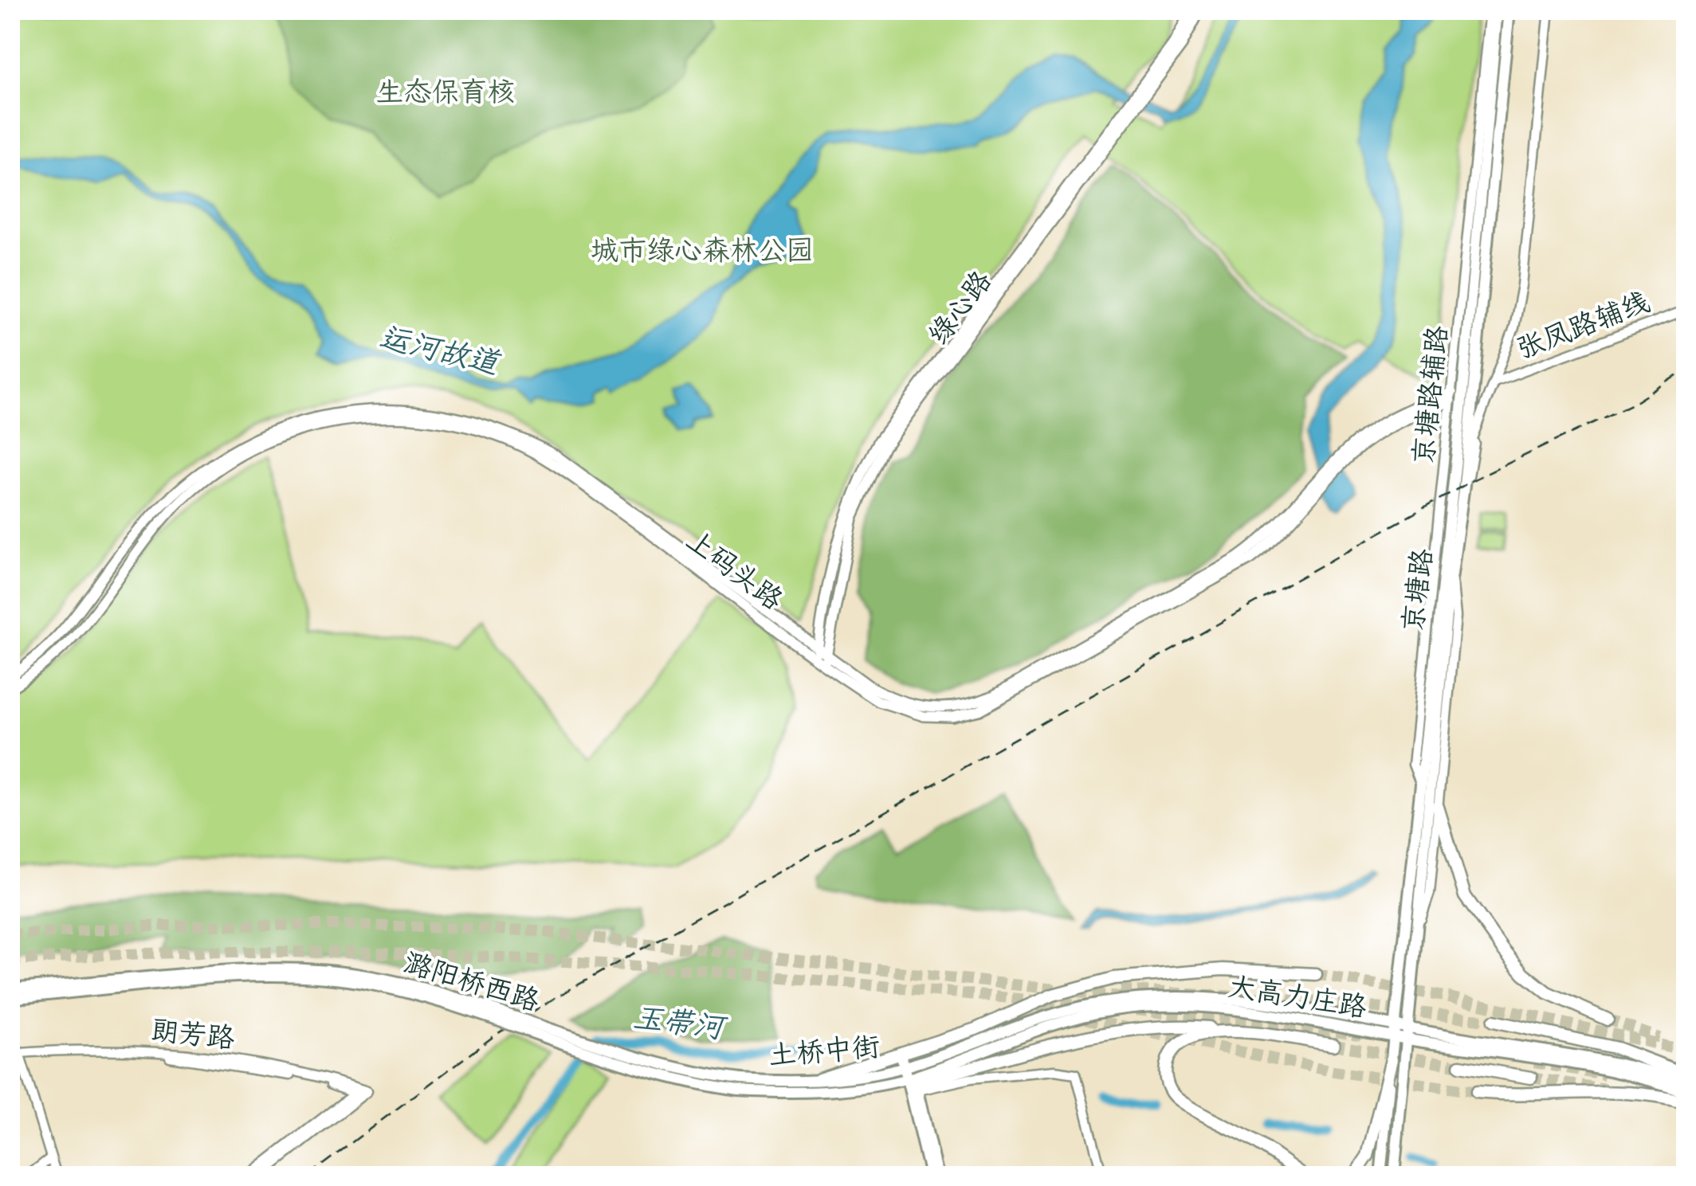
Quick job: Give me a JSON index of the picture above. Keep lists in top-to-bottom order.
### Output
{
  "streets": {
    "main road": [
      "绿心路",
      "上码头路",
      "京塘路",
      "潞阳桥西路",
      "大高力庄路",
      "土桥中街"
    ],
    "street": ["张凤路辅线", "京塘路辅路", "朗芳路"]
  },
  "crossings": [
    ["绿心路", "上码头路"],
    ["张凤路辅线", "京塘路辅路"],
    ["京塘路辅路", "上码头路"],
    ["京塘路辅路", "京塘路"],
    ["京塘路", "大高力庄路"],
    ["潞阳桥西路", "大高力庄路"],
    ["潞阳桥西路", "土桥中街"],
    ["大高力庄路", "土桥中街"]
  ],
  "water": ["运河故道", "玉带河"],
  "parks": ["生态保育核", "城市绿心森林公园"]
}
